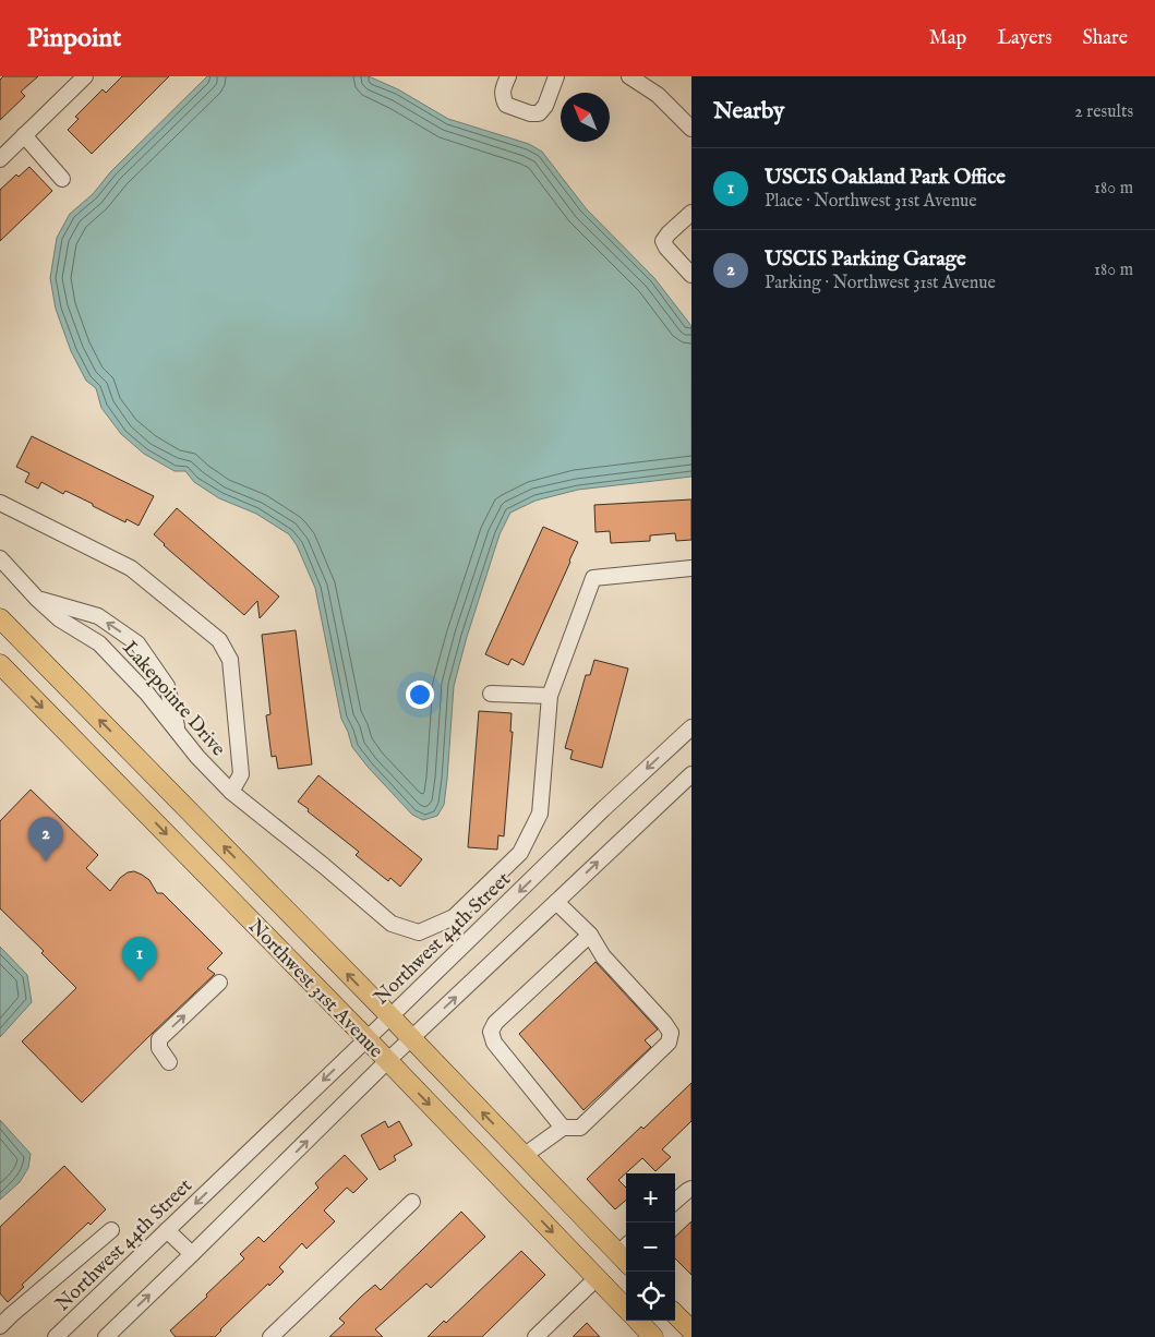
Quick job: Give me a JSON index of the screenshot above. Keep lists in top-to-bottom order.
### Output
{
  "streets": {
    "main road": ["Northwest 31st Avenue"],
    "street": ["Lakepointe Drive", "Northwest 44th Street"]
  },
  "crossings": [
    ["Northwest 44th Street", "Northwest 31st Avenue"]
  ],
  "north": "top left",
  "page": {
    "header": "Pinpoint",
    "nav": ["Map", "Layers", "Share"],
    "heading": ["Nearby", "2 results"],
    "list": [
      {
        "mark": "1",
        "name": "USCIS Oakland Park Office",
        "note": "Place · Northwest 31st Avenue",
        "value": "180 m"
      },
      {
        "mark": "2",
        "name": "USCIS Parking Garage",
        "note": "Parking · Northwest 31st Avenue",
        "value": "180 m"
      }
    ],
    "pins": ["2", "1"],
    "map_buttons": ["+", "−"]
  }
}
